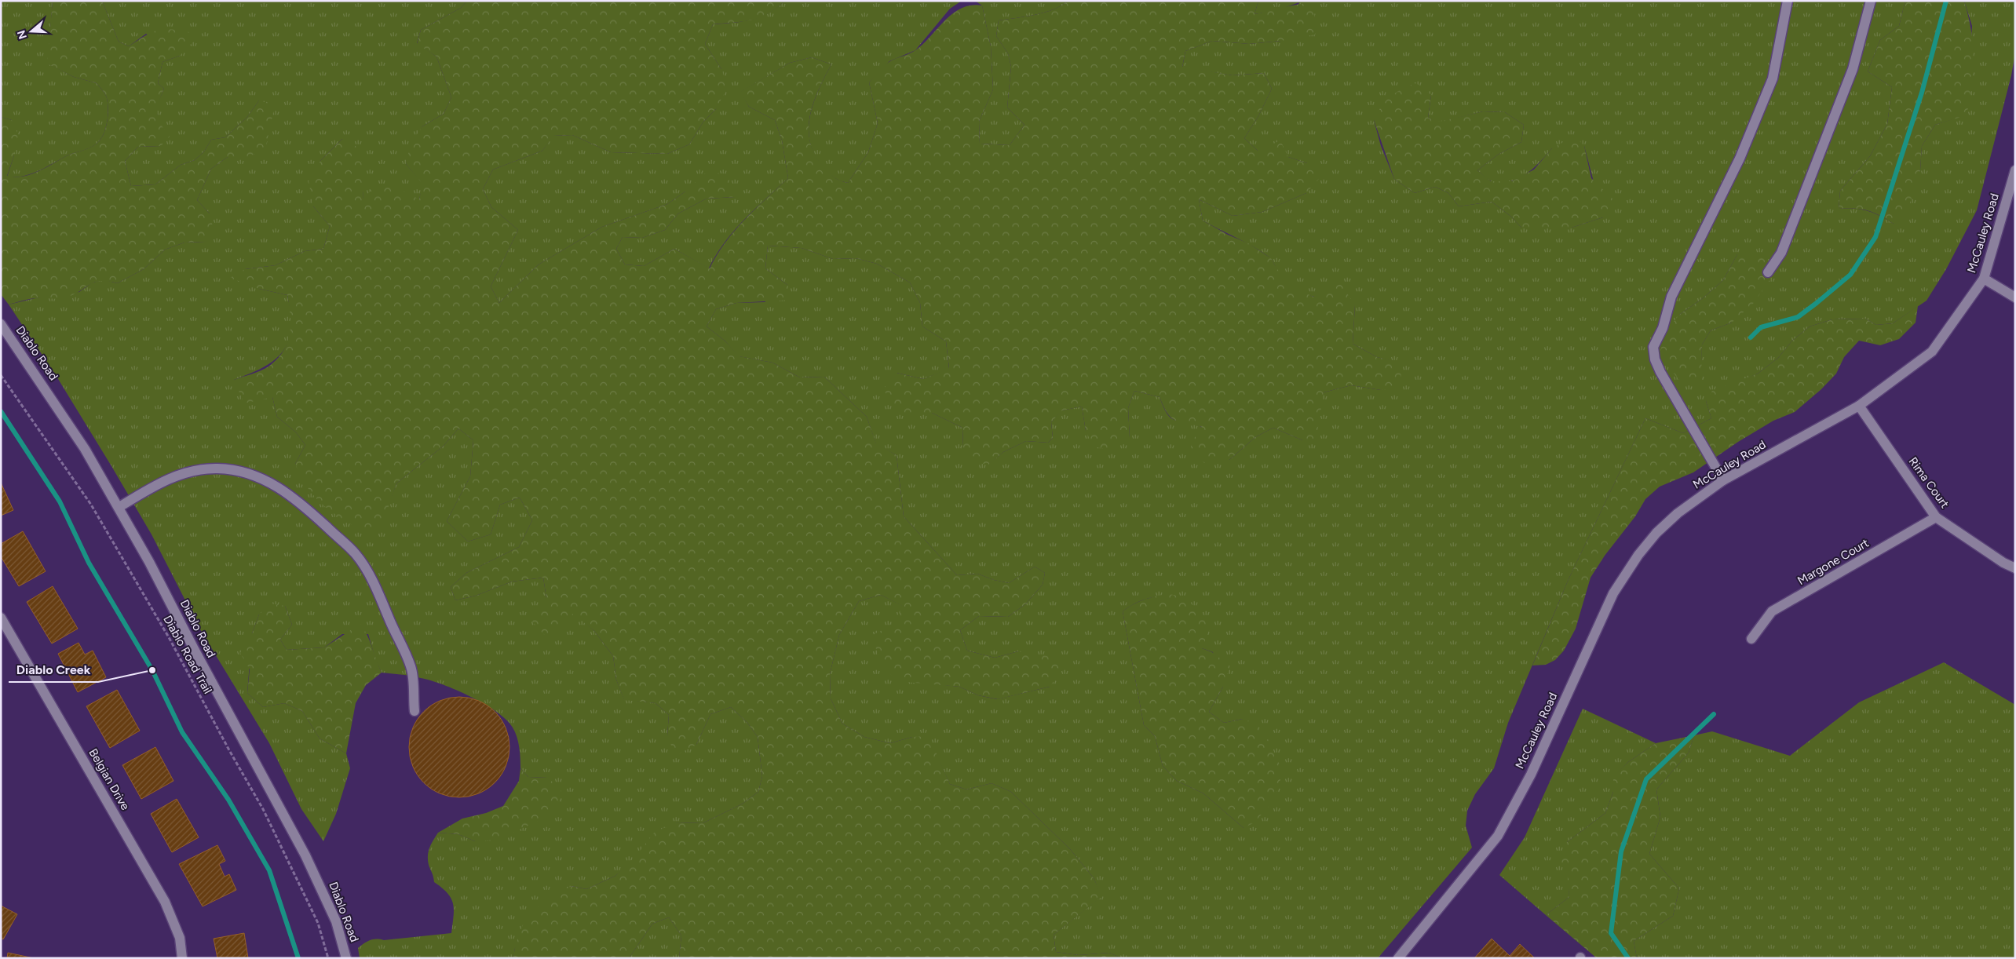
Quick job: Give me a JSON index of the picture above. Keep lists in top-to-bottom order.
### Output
{
  "streets": {
    "street": [
      "McCauley Road",
      "Diablo Road",
      "Rima Court",
      "Margone Court",
      "Belgian Drive"
    ],
    "path": ["Diablo Road Trail"]
  },
  "crossings": [
    ["McCauley Road", "Rima Court"],
    ["Rima Court", "Margone Court"]
  ],
  "places": ["Diablo Creek"],
  "north": "left"
}
